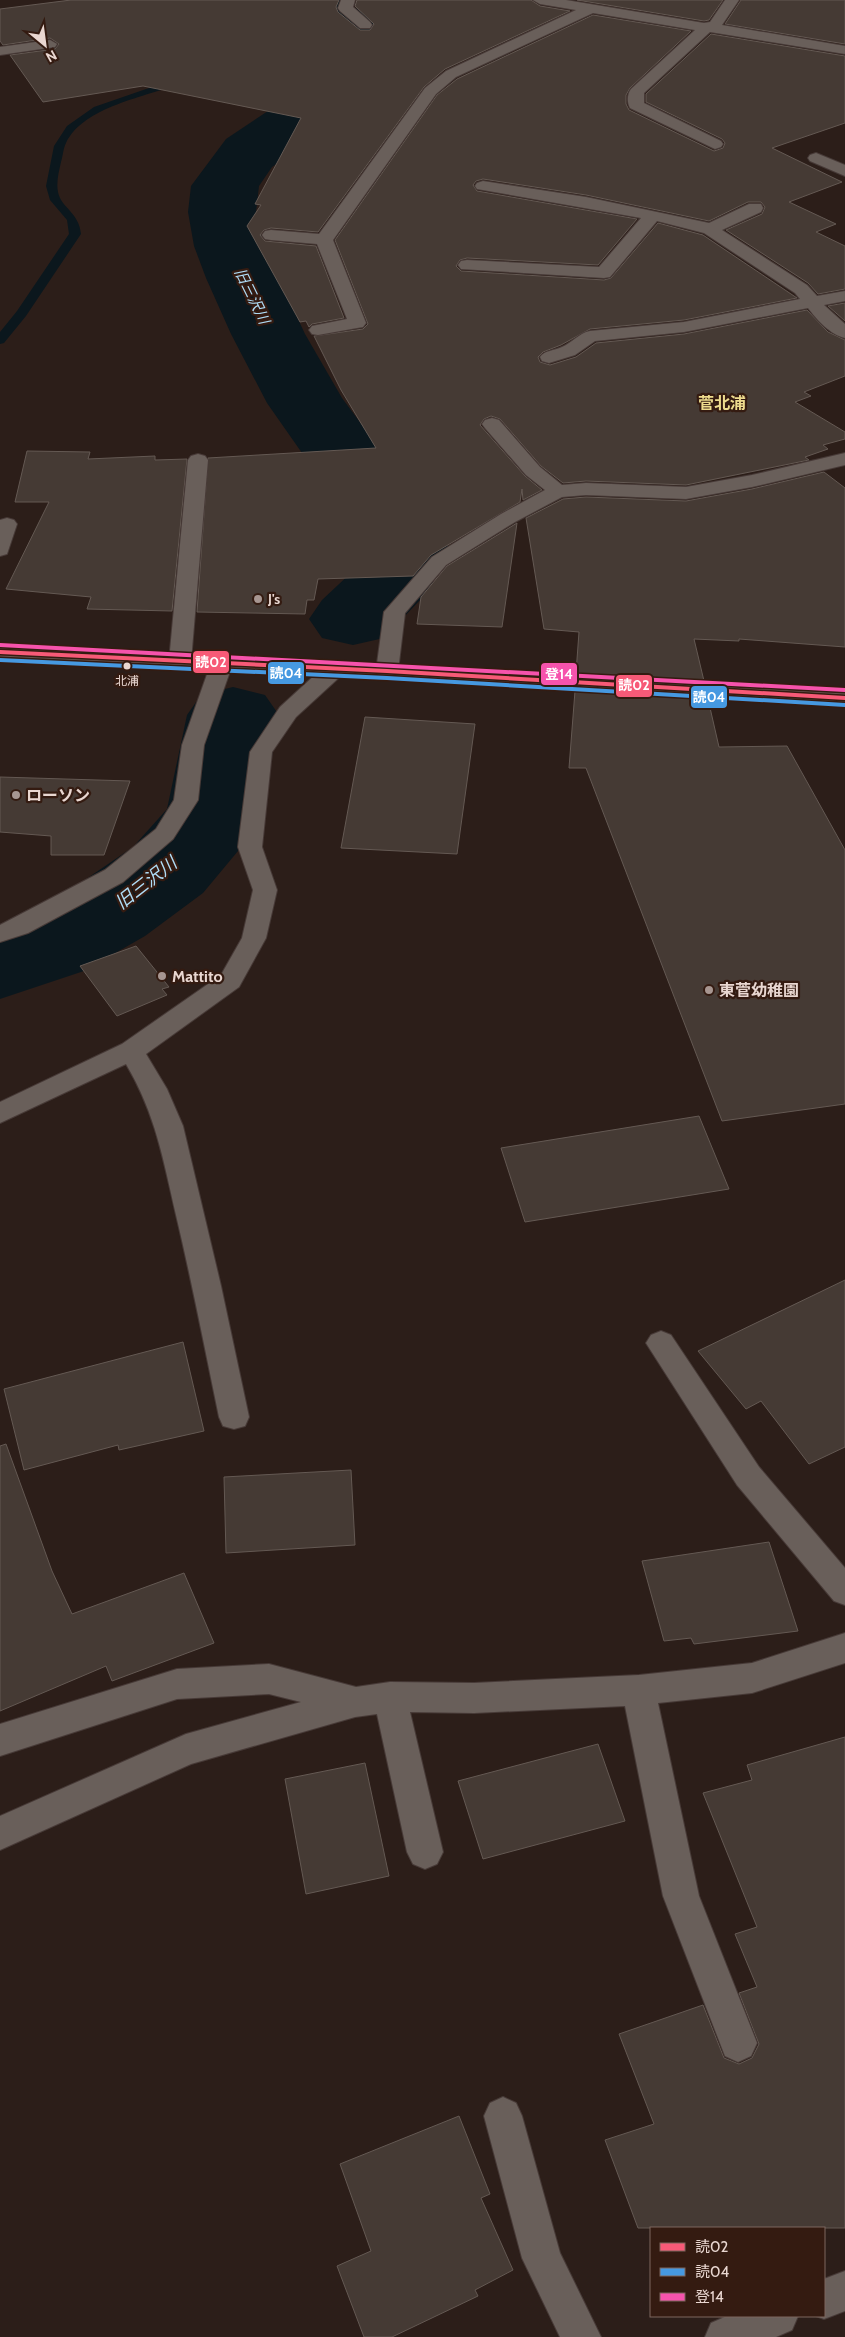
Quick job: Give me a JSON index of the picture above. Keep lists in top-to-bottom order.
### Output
{
  "districts": ["菅北浦"],
  "water": ["旧三沢川"],
  "places": [
    "J's",
    "北浦",
    "ローソン",
    "Mattito",
    "東菅幼稚園"
  ],
  "lines": ["transit line 登14", "transit line 読02", "transit line 読04"],
  "legend": ["読02", "読04", "登14"],
  "north": "bottom right"
}
